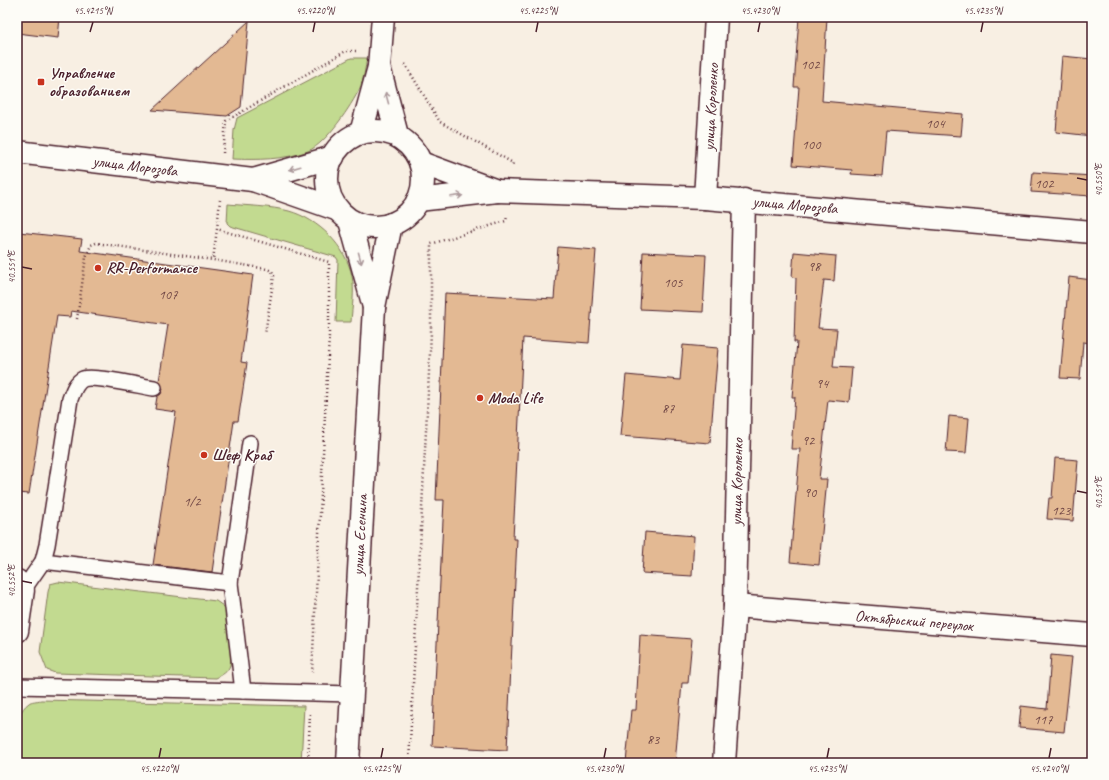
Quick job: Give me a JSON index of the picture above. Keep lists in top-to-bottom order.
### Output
{
  "streets": {
    "street": [
      "улица Короленко",
      "улица Морозова",
      "улица Есенина",
      "Октябрьский переулок"
    ]
  },
  "crossings": [
    ["улица Короленко", "улица Морозова"],
    ["улица Короленко", "Октябрьский переулок"]
  ],
  "places": {
    "transit": ["Управление образованием"],
    "other": ["RR-Performance", "Moda Life", "Шеф Краб"]
  },
  "house_numbers": [
    "102",
    "104",
    "100",
    "102",
    "98",
    "105",
    "107",
    "94",
    "87",
    "92",
    "90",
    "1/2",
    "123",
    "117",
    "83"
  ],
  "coordinates": [
    "45.4215°N",
    "45.4220°N",
    "45.4225°N",
    "45.4230°N",
    "45.4235°N",
    "40.550°E",
    "40.551°E",
    "40.552°E",
    "45.4240°N"
  ]
}
